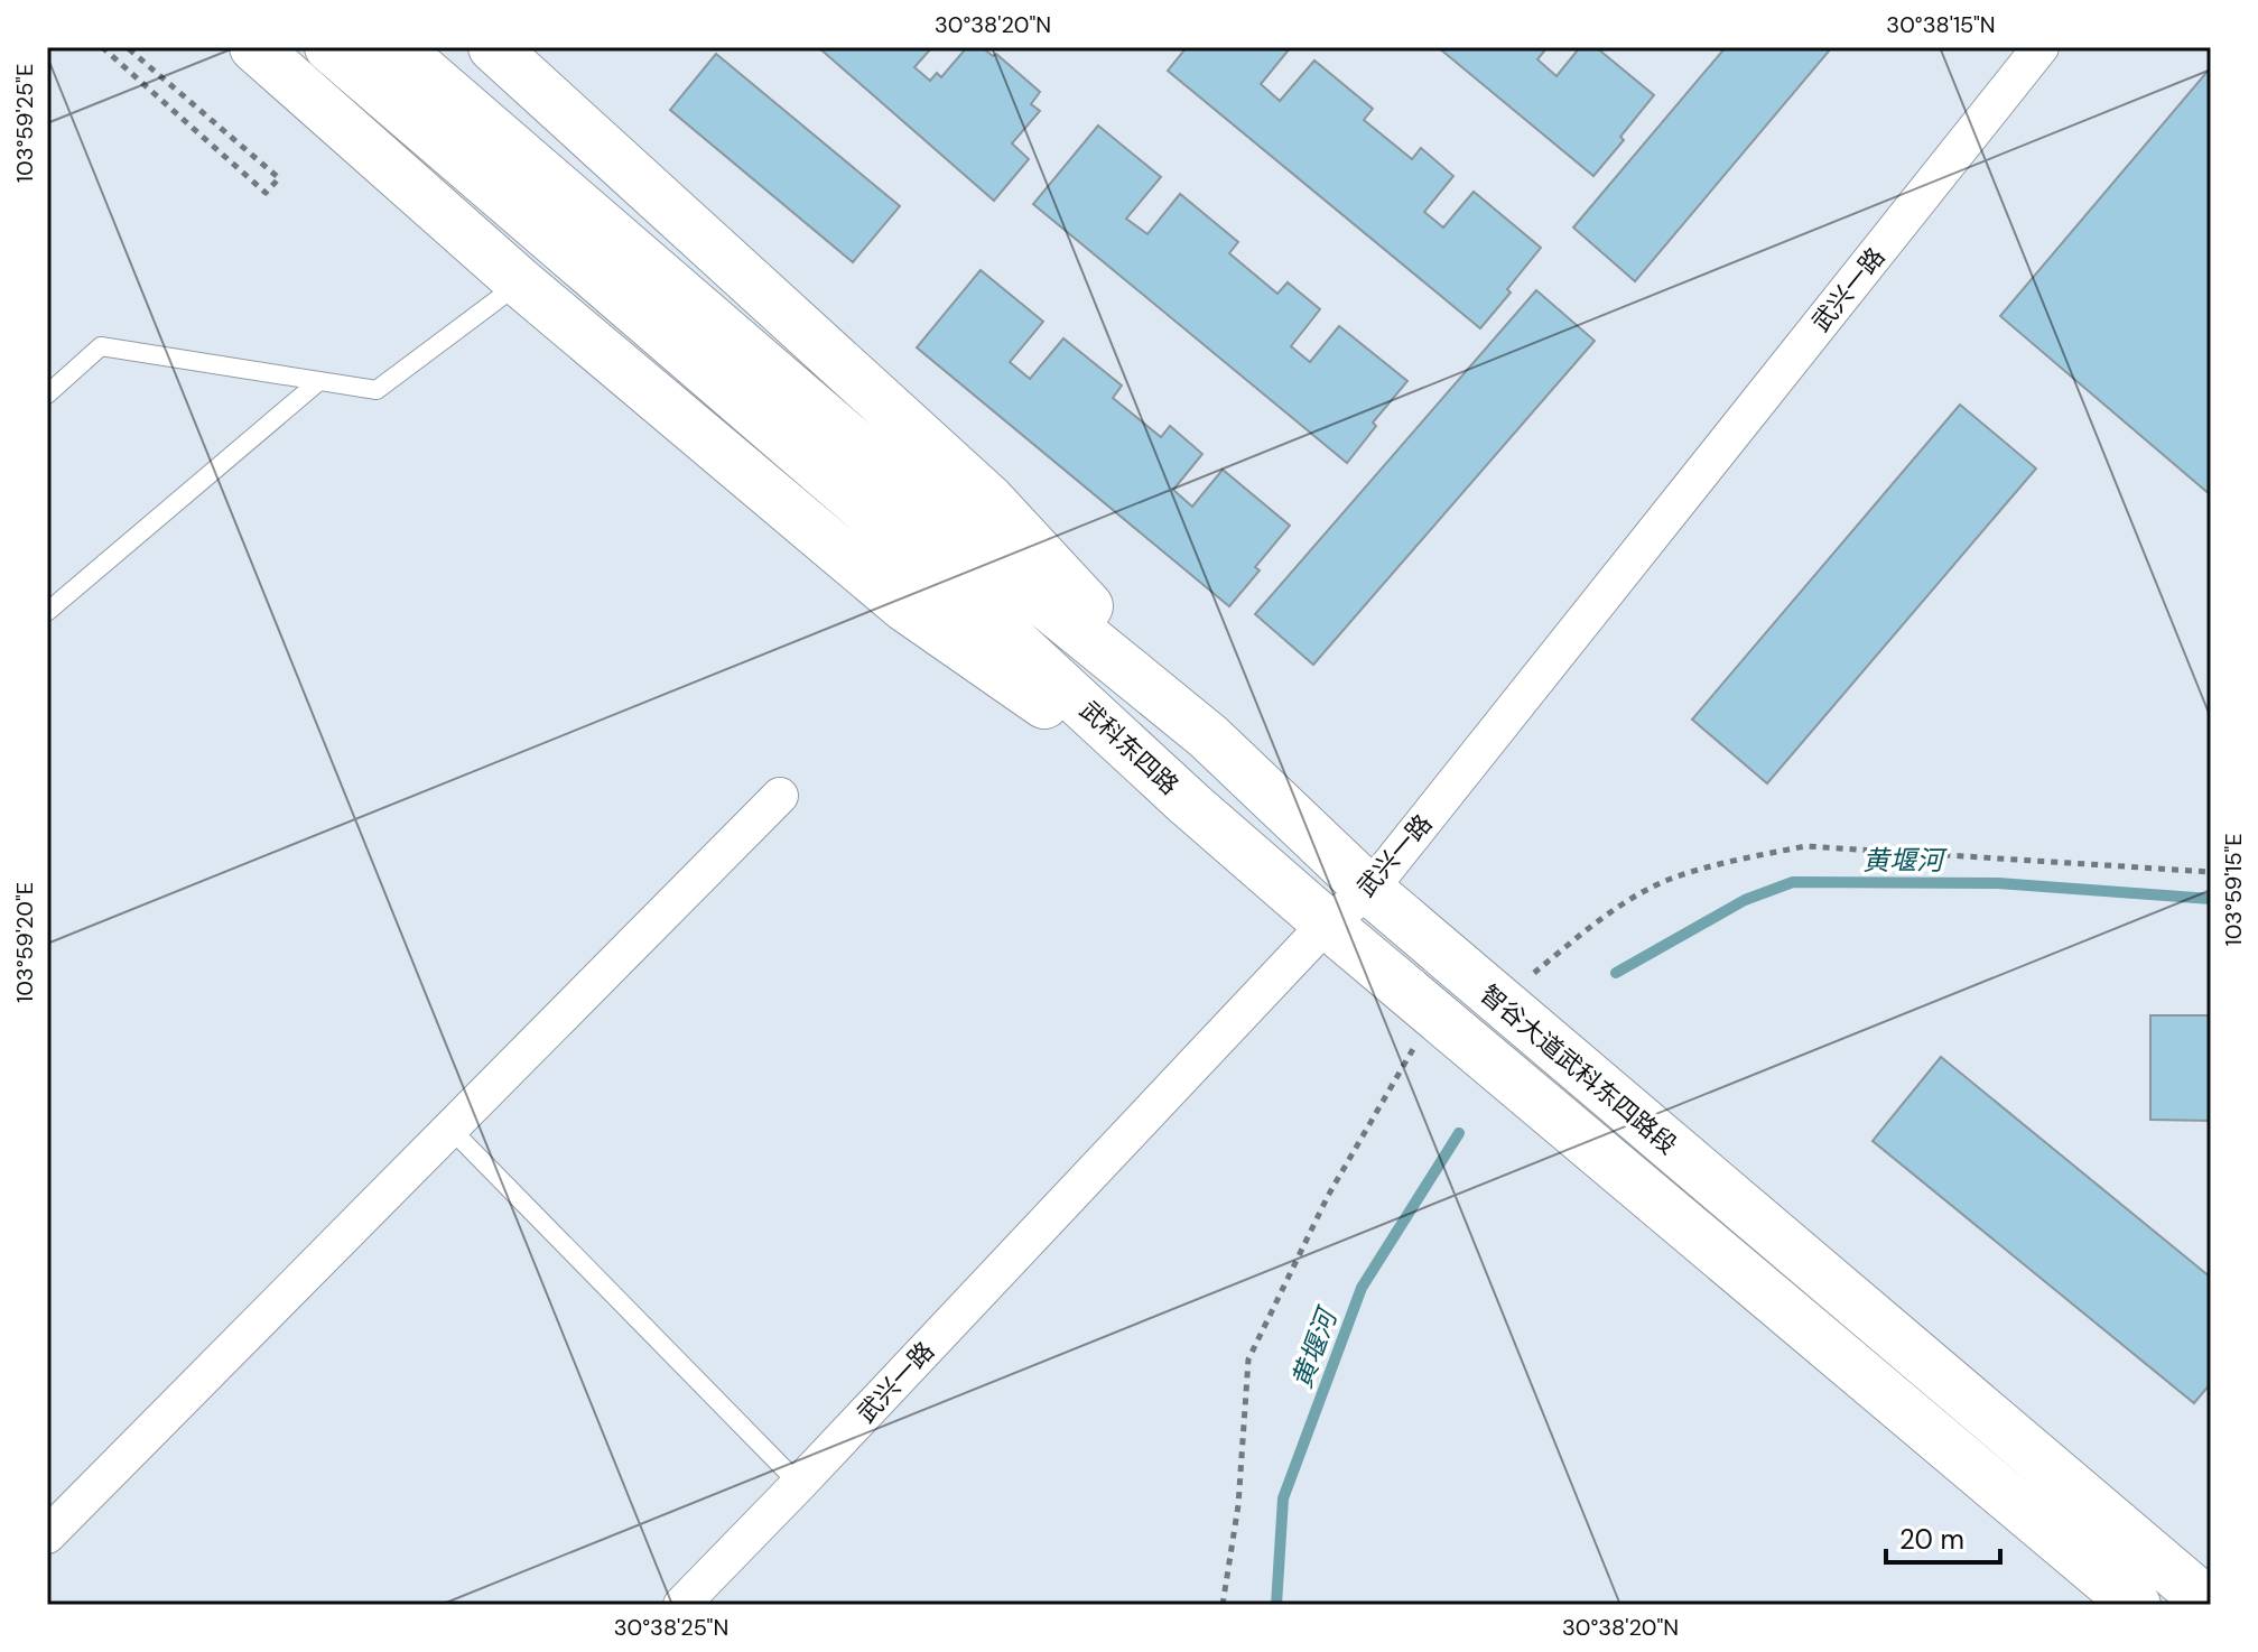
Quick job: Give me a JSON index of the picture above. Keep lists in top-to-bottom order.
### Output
{
  "streets": {
    "main road": ["武科东四路", "智谷大道武科东四路段"],
    "street": ["武兴一路"]
  },
  "crossings": [
    ["武兴一路", "武科东四路"],
    ["武兴一路", "智谷大道武科东四路段"],
    ["武科东四路", "智谷大道武科东四路段"]
  ],
  "water": ["黄堰河"],
  "scale_bar": "20 m",
  "coordinates": [
    "30°38'20\"N",
    "30°38'15\"N",
    "103°59'25\"E",
    "103°59'15\"E",
    "103°59'20\"E",
    "30°38'25\"N"
  ]
}
